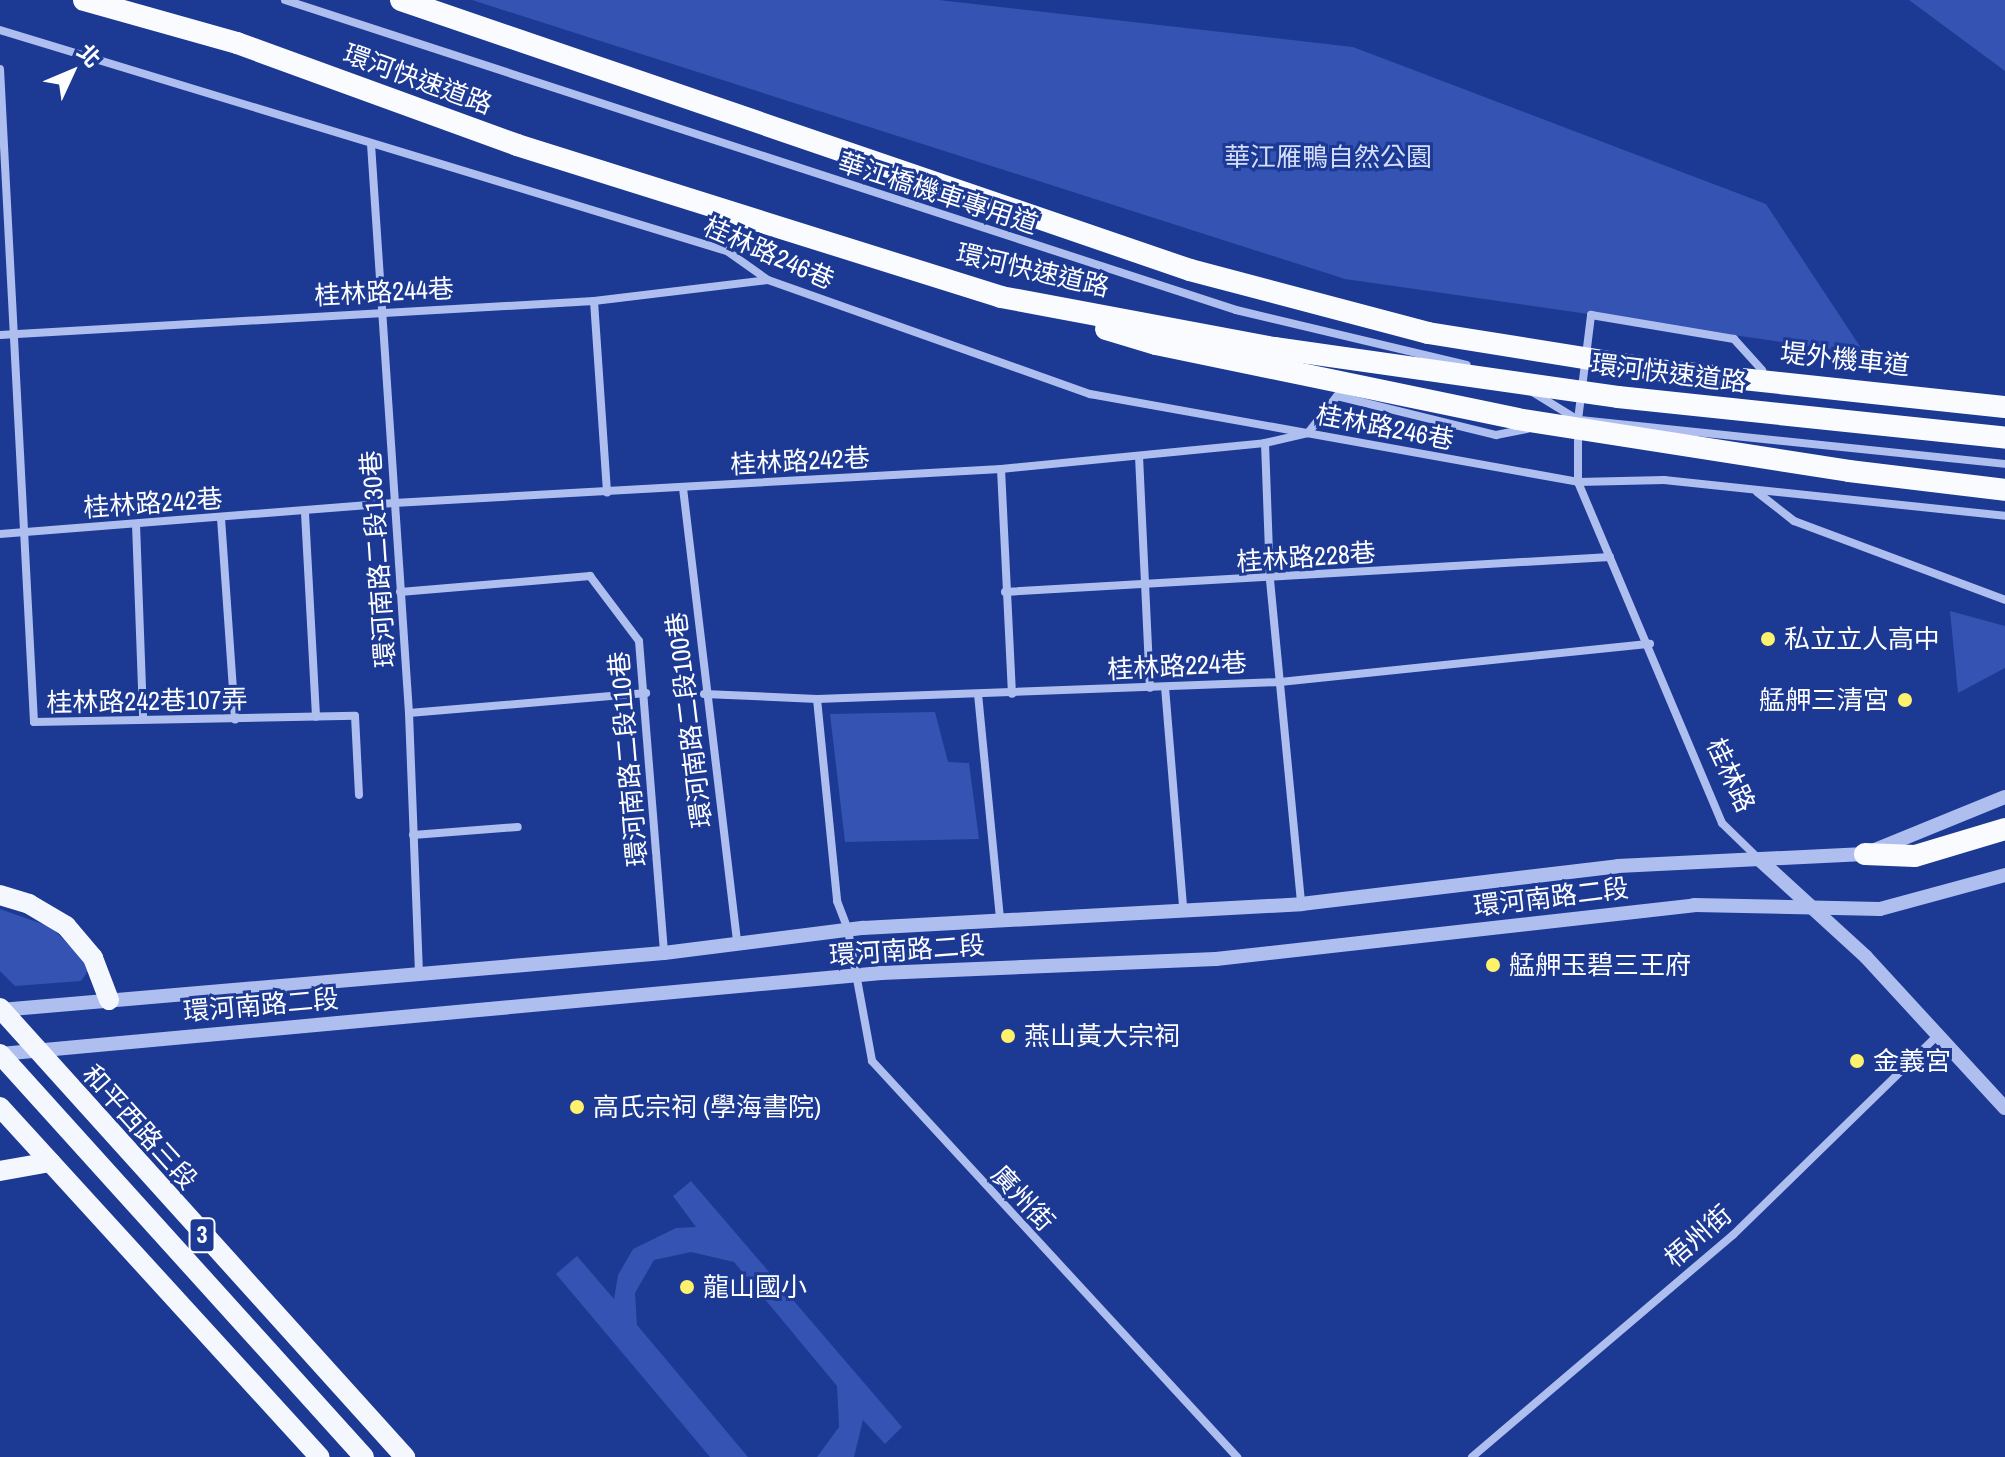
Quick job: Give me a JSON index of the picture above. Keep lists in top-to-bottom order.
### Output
{
  "streets": {
    "highway": ["環河快速道路"],
    "main road": ["和平西路三段", "3"],
    "street": [
      "華江橋機車專用道",
      "桂林路246巷",
      "桂林路244巷",
      "堤外機車道",
      "桂林路242巷",
      "桂林路228巷",
      "環河南路二段130巷",
      "桂林路224巷",
      "桂林路242巷107弄",
      "環河南路二段100巷",
      "環河南路二段110巷",
      "桂林路",
      "環河南路二段",
      "廣州街",
      "梧州街"
    ]
  },
  "crossings": [
    ["華江橋機車專用道", "桂林路"],
    ["桂林路246巷", "桂林路244巷"],
    ["桂林路246巷", "桂林路242巷"],
    ["桂林路246巷", "環河南路二段130巷"],
    ["桂林路246巷", "桂林路"],
    ["桂林路244巷", "環河南路二段130巷"],
    ["桂林路244巷", "桂林路242巷107弄"],
    ["堤外機車道", "桂林路"],
    ["桂林路242巷", "環河南路二段130巷"],
    ["桂林路242巷", "桂林路242巷107弄"],
    ["桂林路242巷", "環河南路二段100巷"],
    ["桂林路228巷", "桂林路"],
    ["環河南路二段130巷", "環河南路二段110巷"],
    ["環河南路二段130巷", "環河南路二段"],
    ["桂林路224巷", "環河南路二段100巷"],
    ["桂林路224巷", "桂林路"],
    ["桂林路224巷", "廣州街"],
    ["環河南路二段100巷", "環河南路二段"],
    ["環河南路二段110巷", "環河南路二段"],
    ["桂林路", "環河南路二段"],
    ["桂林路", "梧州街"],
    ["環河南路二段", "和平西路三段"],
    ["環河南路二段", "廣州街"],
    ["環河南路二段", "3"]
  ],
  "parks": ["華江雁鴨自然公園"],
  "places": [
    "私立立人高中",
    "艋舺三清宮",
    "艋舺玉碧三王府",
    "燕山黃大宗祠",
    "金義宮",
    "高氏宗祠 (學海書院)",
    "龍山國小"
  ],
  "north": "top right"
}
